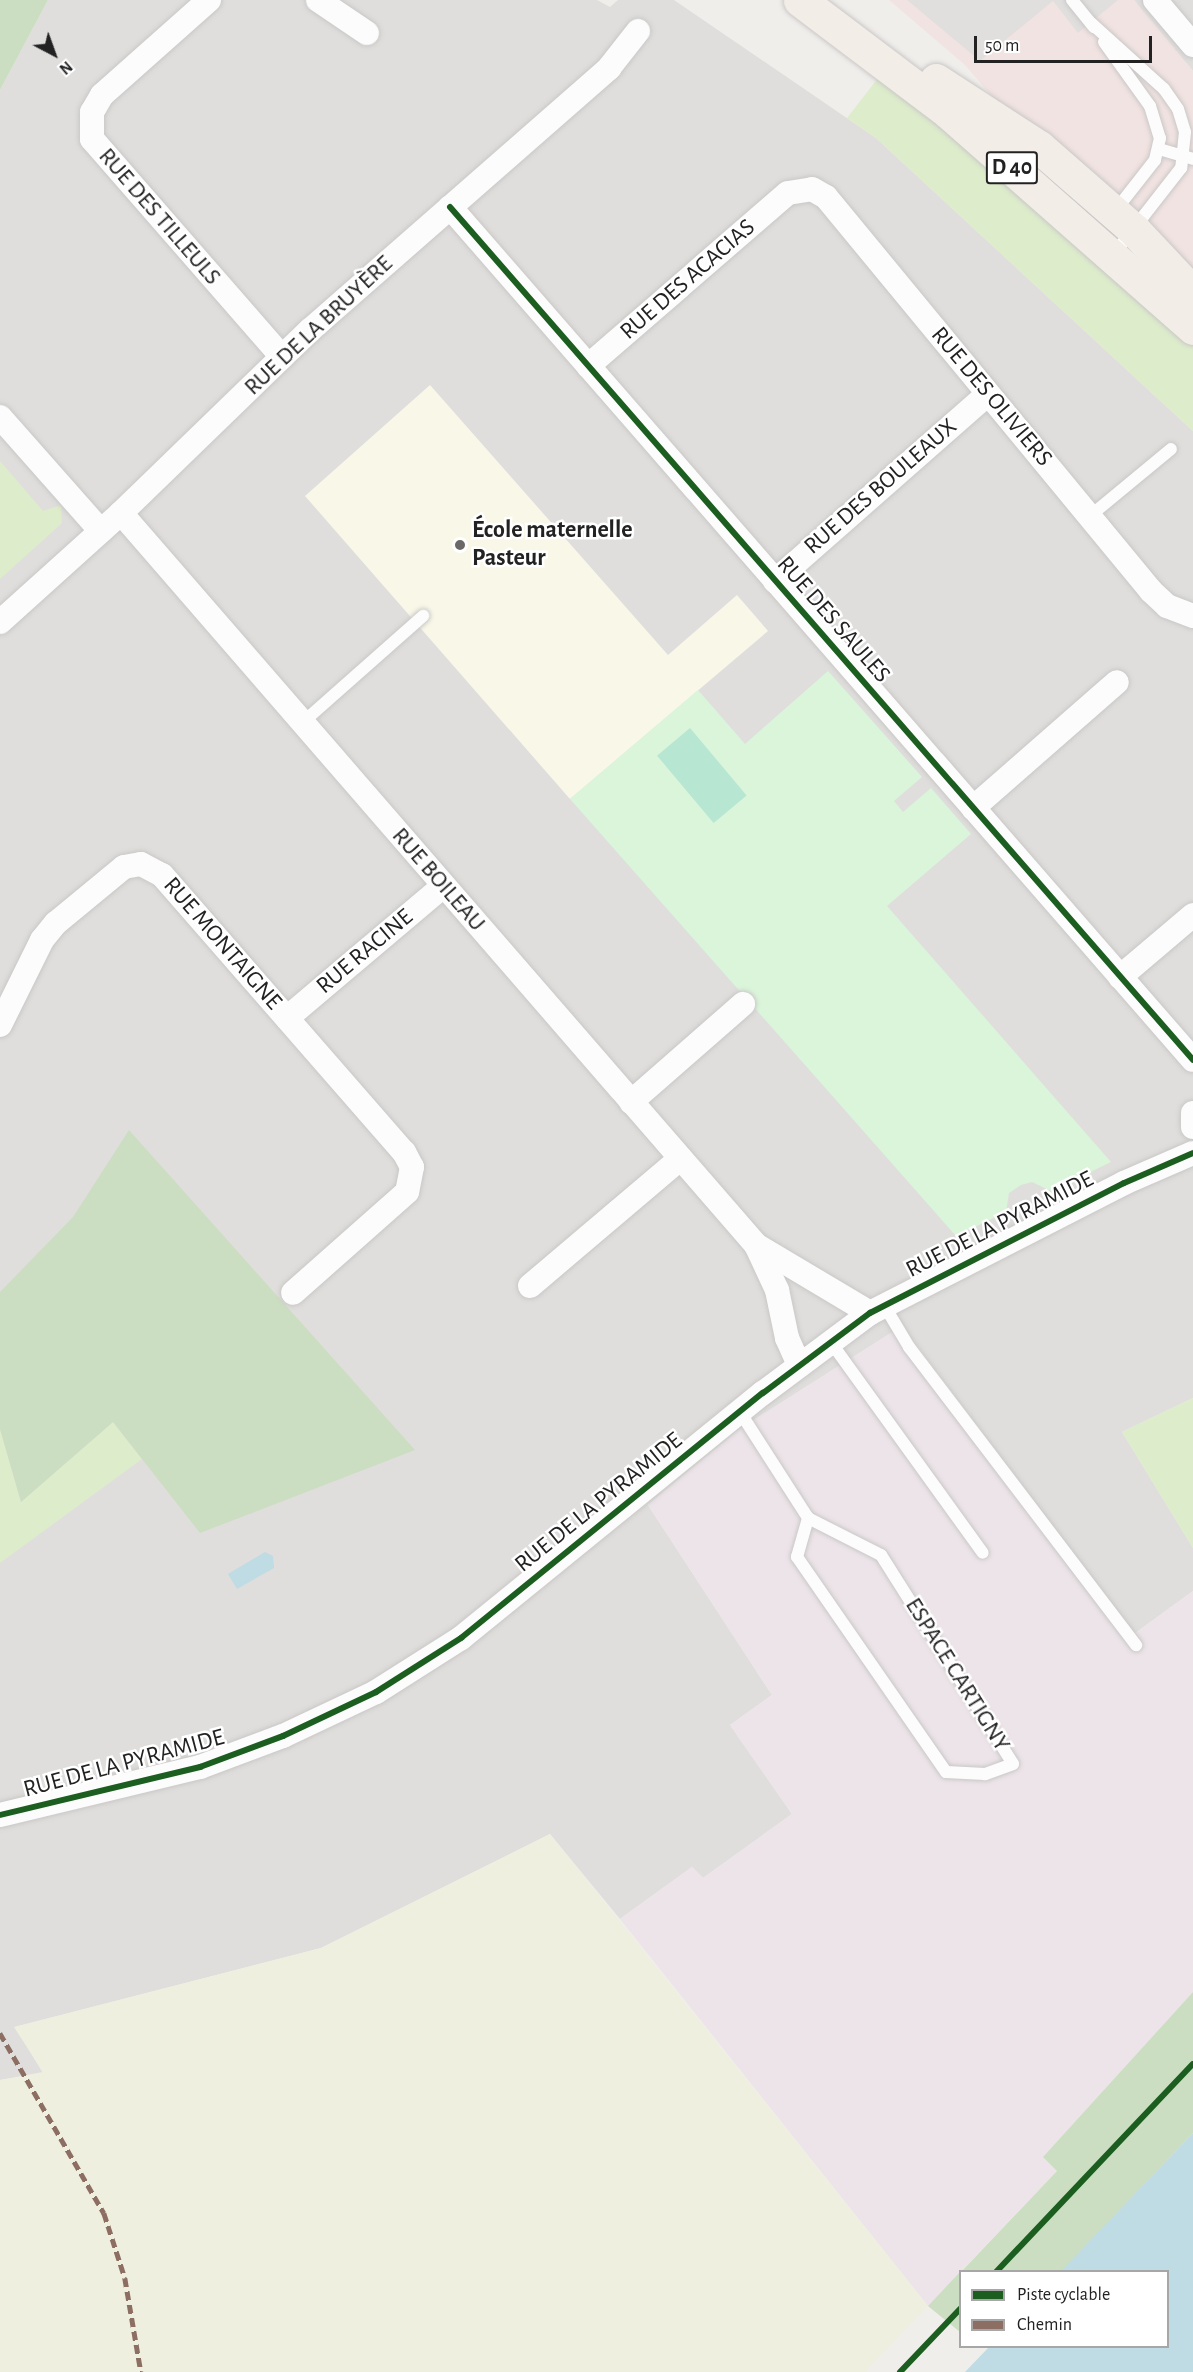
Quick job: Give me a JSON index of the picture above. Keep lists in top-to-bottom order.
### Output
{
  "streets": {
    "main road": ["D 40"],
    "street": [
      "RUE DES TILLEULS",
      "RUE DES ACACIAS",
      "RUE DE LA BRUYÈRE",
      "RUE DES OLIVIERS",
      "RUE DES BOULEAUX",
      "RUE DES SAULES",
      "RUE BOILEAU",
      "RUE MONTAIGNE",
      "RUE RACINE",
      "RUE DE LA PYRAMIDE"
    ],
    "lane": ["ESPACE CARTIGNY"]
  },
  "crossings": [
    ["RUE DES TILLEULS", "RUE DE LA BRUYÈRE"],
    ["RUE DES ACACIAS", "RUE DES OLIVIERS"],
    ["RUE DES ACACIAS", "RUE DES SAULES"],
    ["RUE DE LA BRUYÈRE", "RUE DES SAULES"],
    ["RUE DE LA BRUYÈRE", "RUE BOILEAU"],
    ["RUE DES OLIVIERS", "RUE DES BOULEAUX"],
    ["RUE DES BOULEAUX", "RUE DES SAULES"],
    ["RUE BOILEAU", "RUE RACINE"],
    ["RUE BOILEAU", "RUE DE LA PYRAMIDE"],
    ["RUE MONTAIGNE", "RUE RACINE"]
  ],
  "places": ["École maternelle Pasteur"],
  "legend": ["Piste cyclable", "Chemin"],
  "scale_bar": "50 m",
  "north": "bottom right"
}
